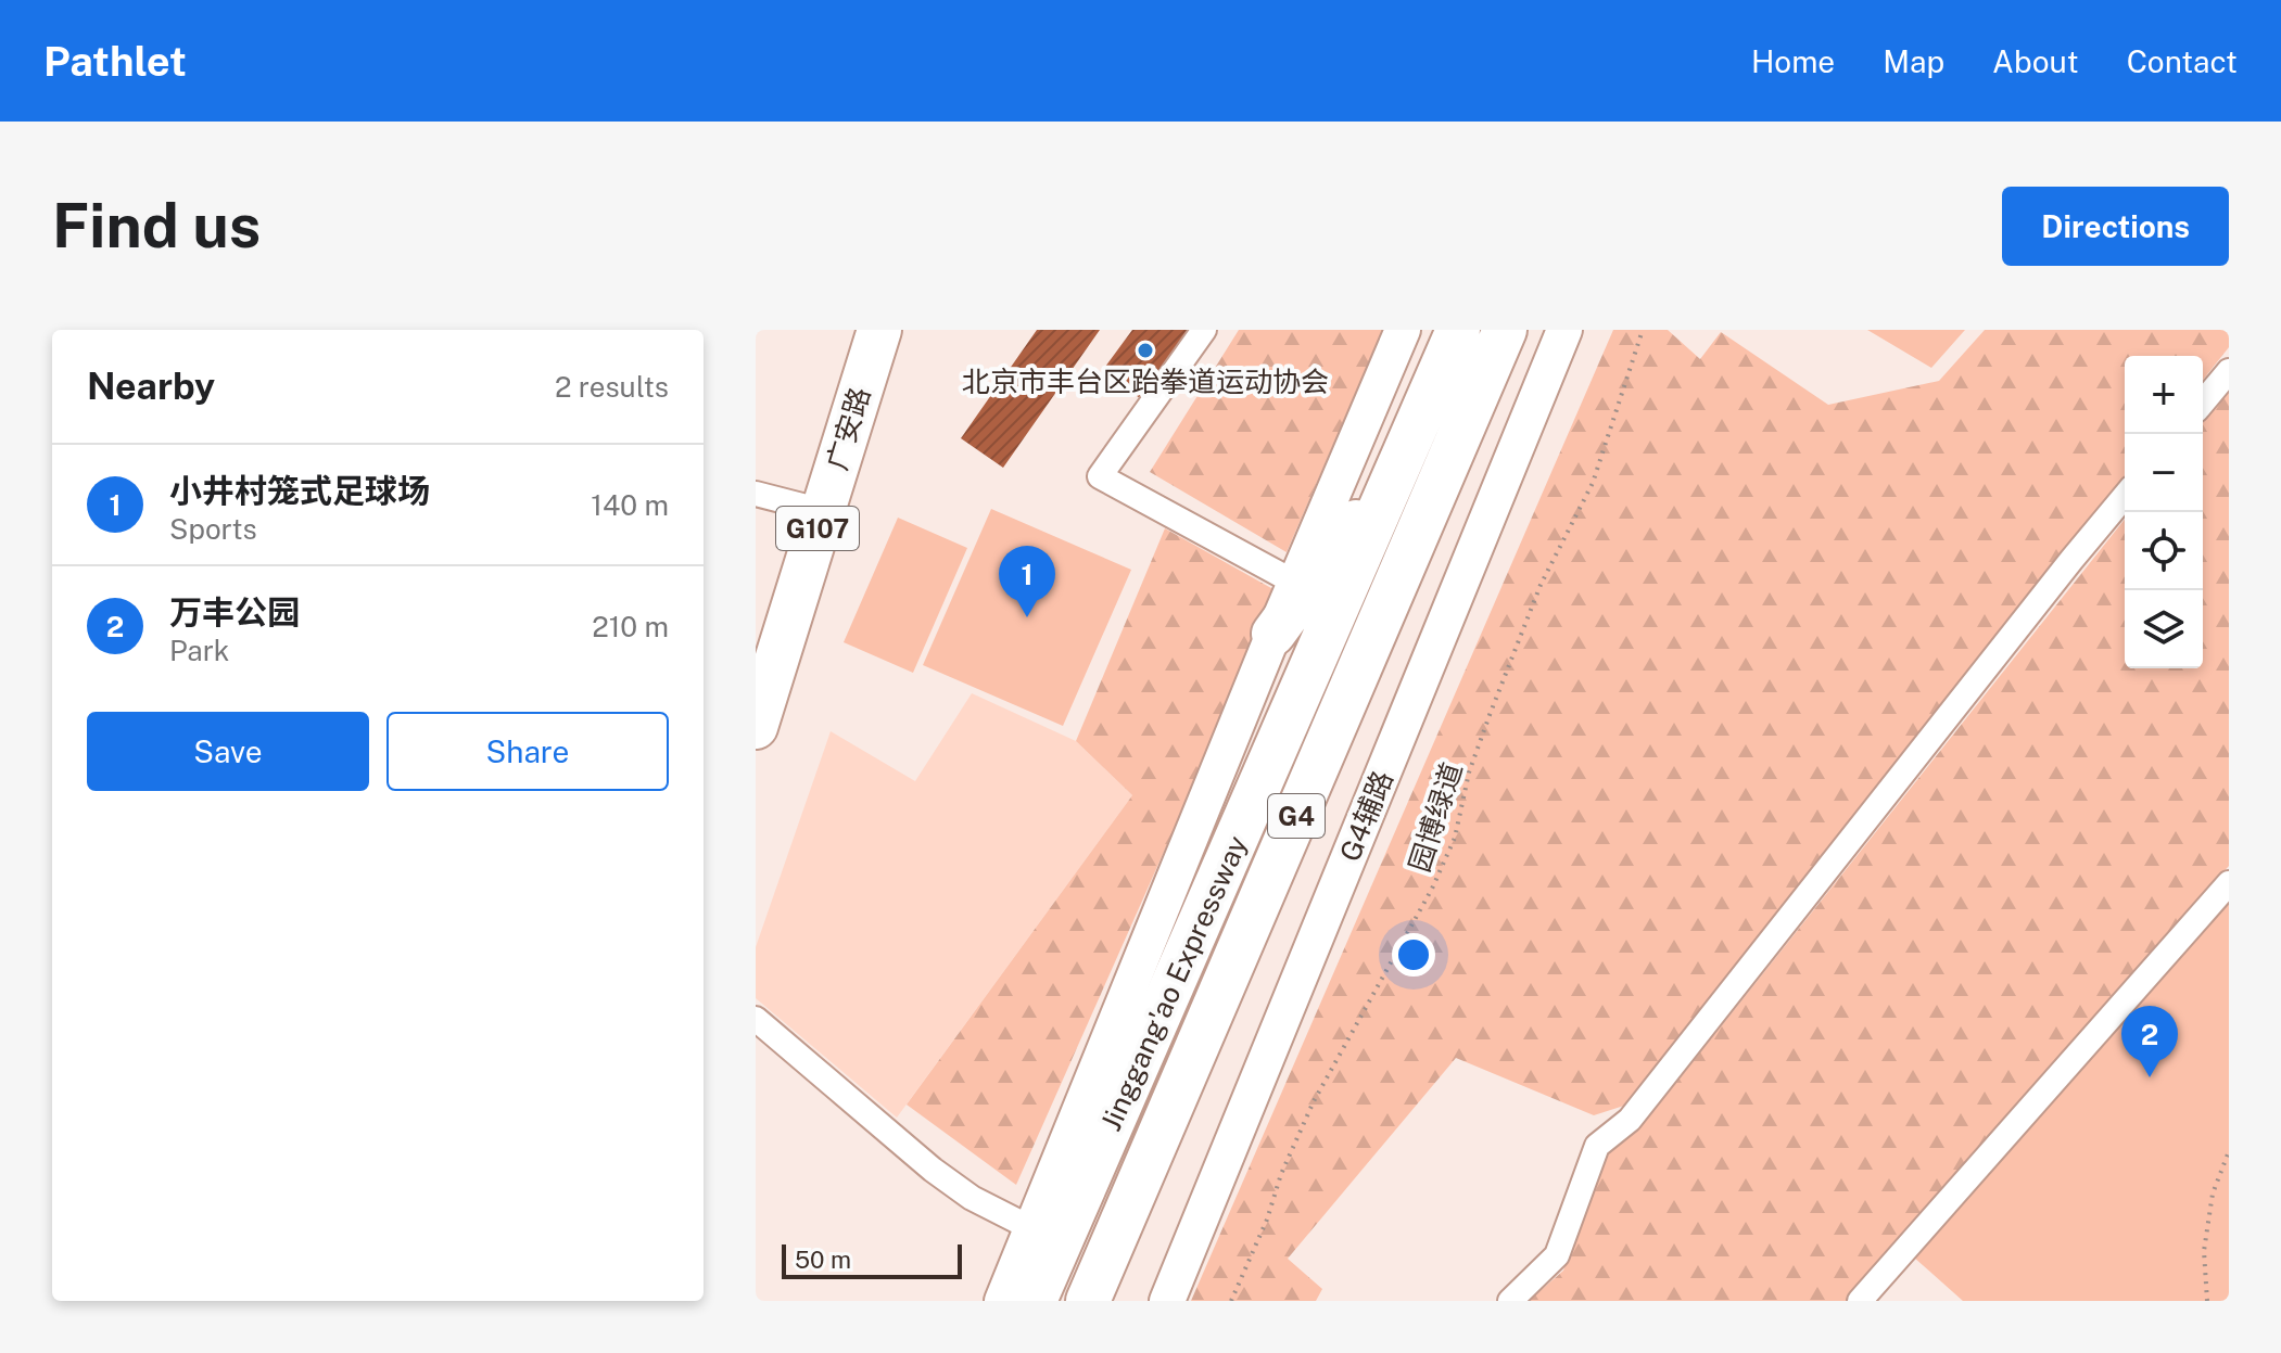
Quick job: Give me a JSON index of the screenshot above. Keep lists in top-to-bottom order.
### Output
{
  "streets": {
    "highway": [
      "广安路",
      "G107",
      "G4",
      "Jinggang'ao Expressway"
    ],
    "street": ["G4辅路"],
    "path": ["园博绿道"]
  },
  "places": ["北京市丰台区跆拳道运动协会"],
  "scale_bar": "50 m",
  "page": {
    "header": "Pathlet",
    "nav": [
      "Home",
      "Map",
      "About",
      "Contact"
    ],
    "buttons": [
      "Directions",
      ["Save", "Share"]
    ],
    "title": "Find us",
    "heading": ["Nearby", "2 results"],
    "map_buttons": ["+", "−"],
    "list": [
      {
        "mark": "1",
        "name": "小井村笼式足球场",
        "note": "Sports",
        "value": "140 m"
      },
      {
        "mark": "2",
        "name": "万丰公园",
        "note": "Park",
        "value": "210 m"
      }
    ],
    "pins": ["1", "2"],
    "scale": "50 m"
  }
}
